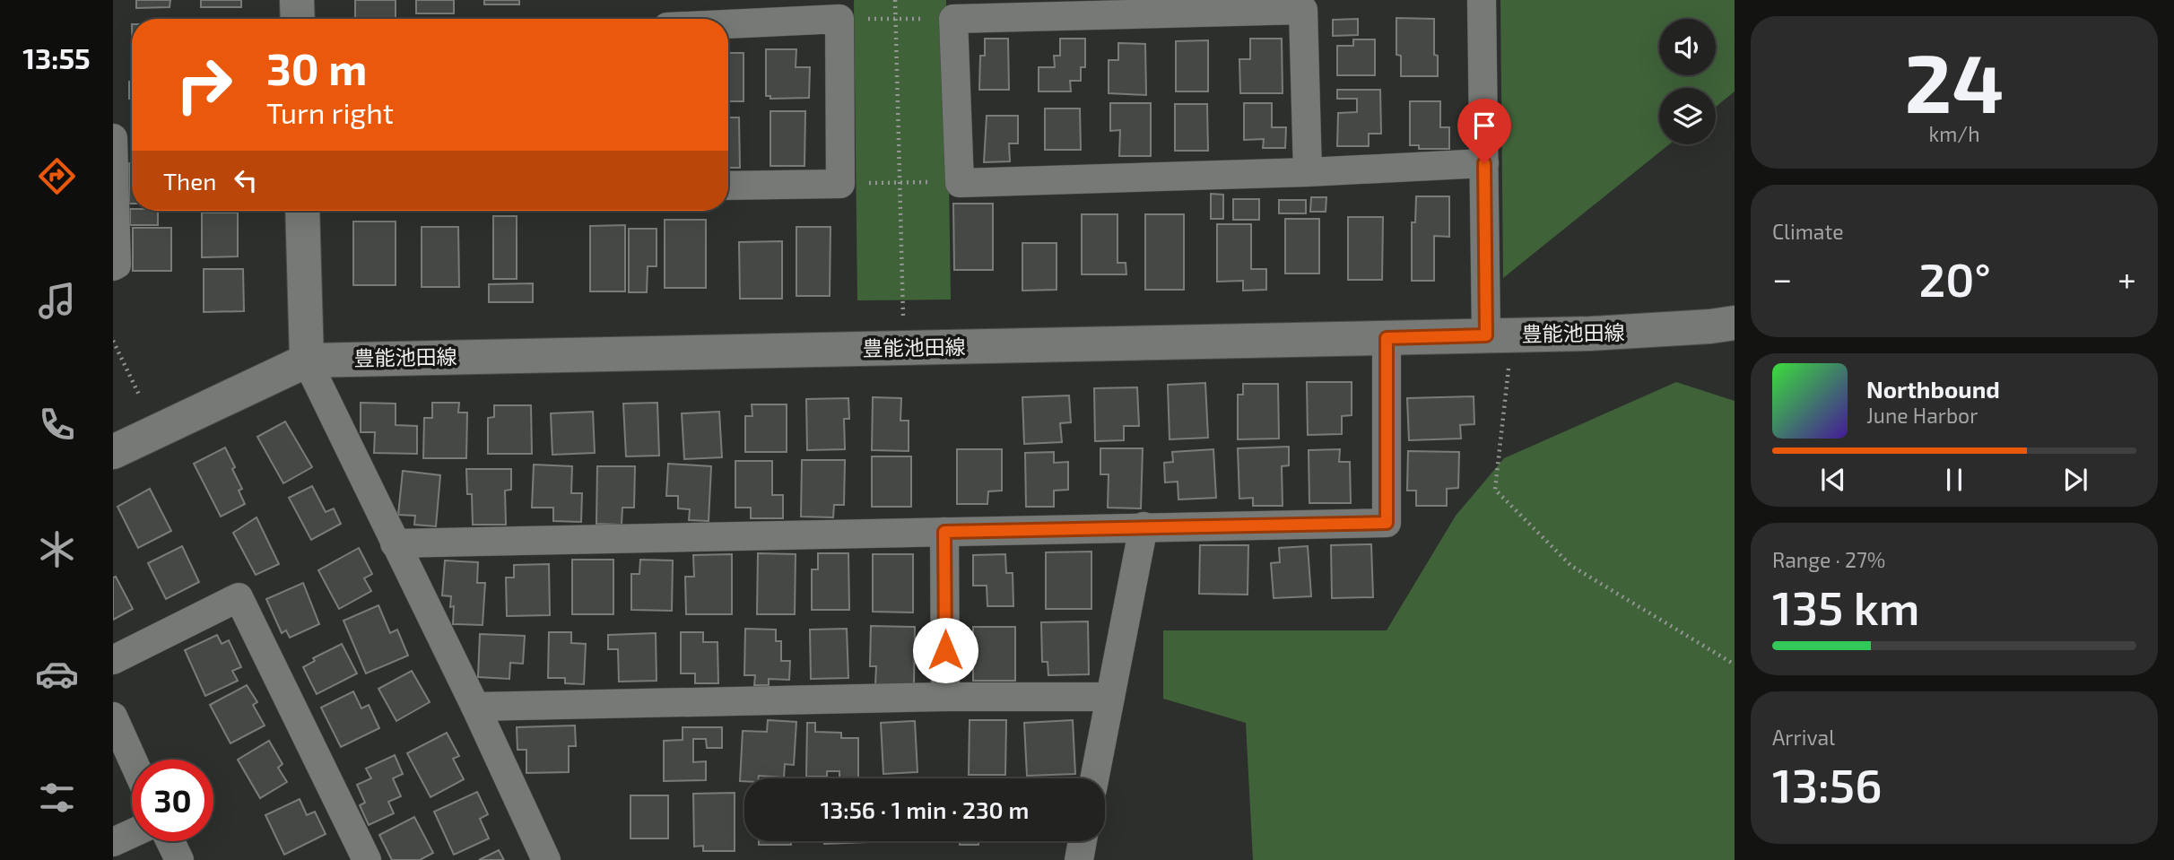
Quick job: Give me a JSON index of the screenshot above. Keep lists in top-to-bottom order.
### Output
{
  "streets": {
    "main road": ["豊能池田線"]
  },
  "page": {
    "tabs": "13:55",
    "tile": [
      ["24", "km/h"],
      "Climate",
      ["Range · 27%", "135 km"],
      ["Arrival", "13:56"]
    ],
    "turn": ["30 m", "Turn right"],
    "then": "Then",
    "heat": ["−", "20°", "+"],
    "song": ["Northbound", "June Harbor"],
    "limit": "30",
    "trip": "13:56 · 1 min · 230 m"
  }
}
